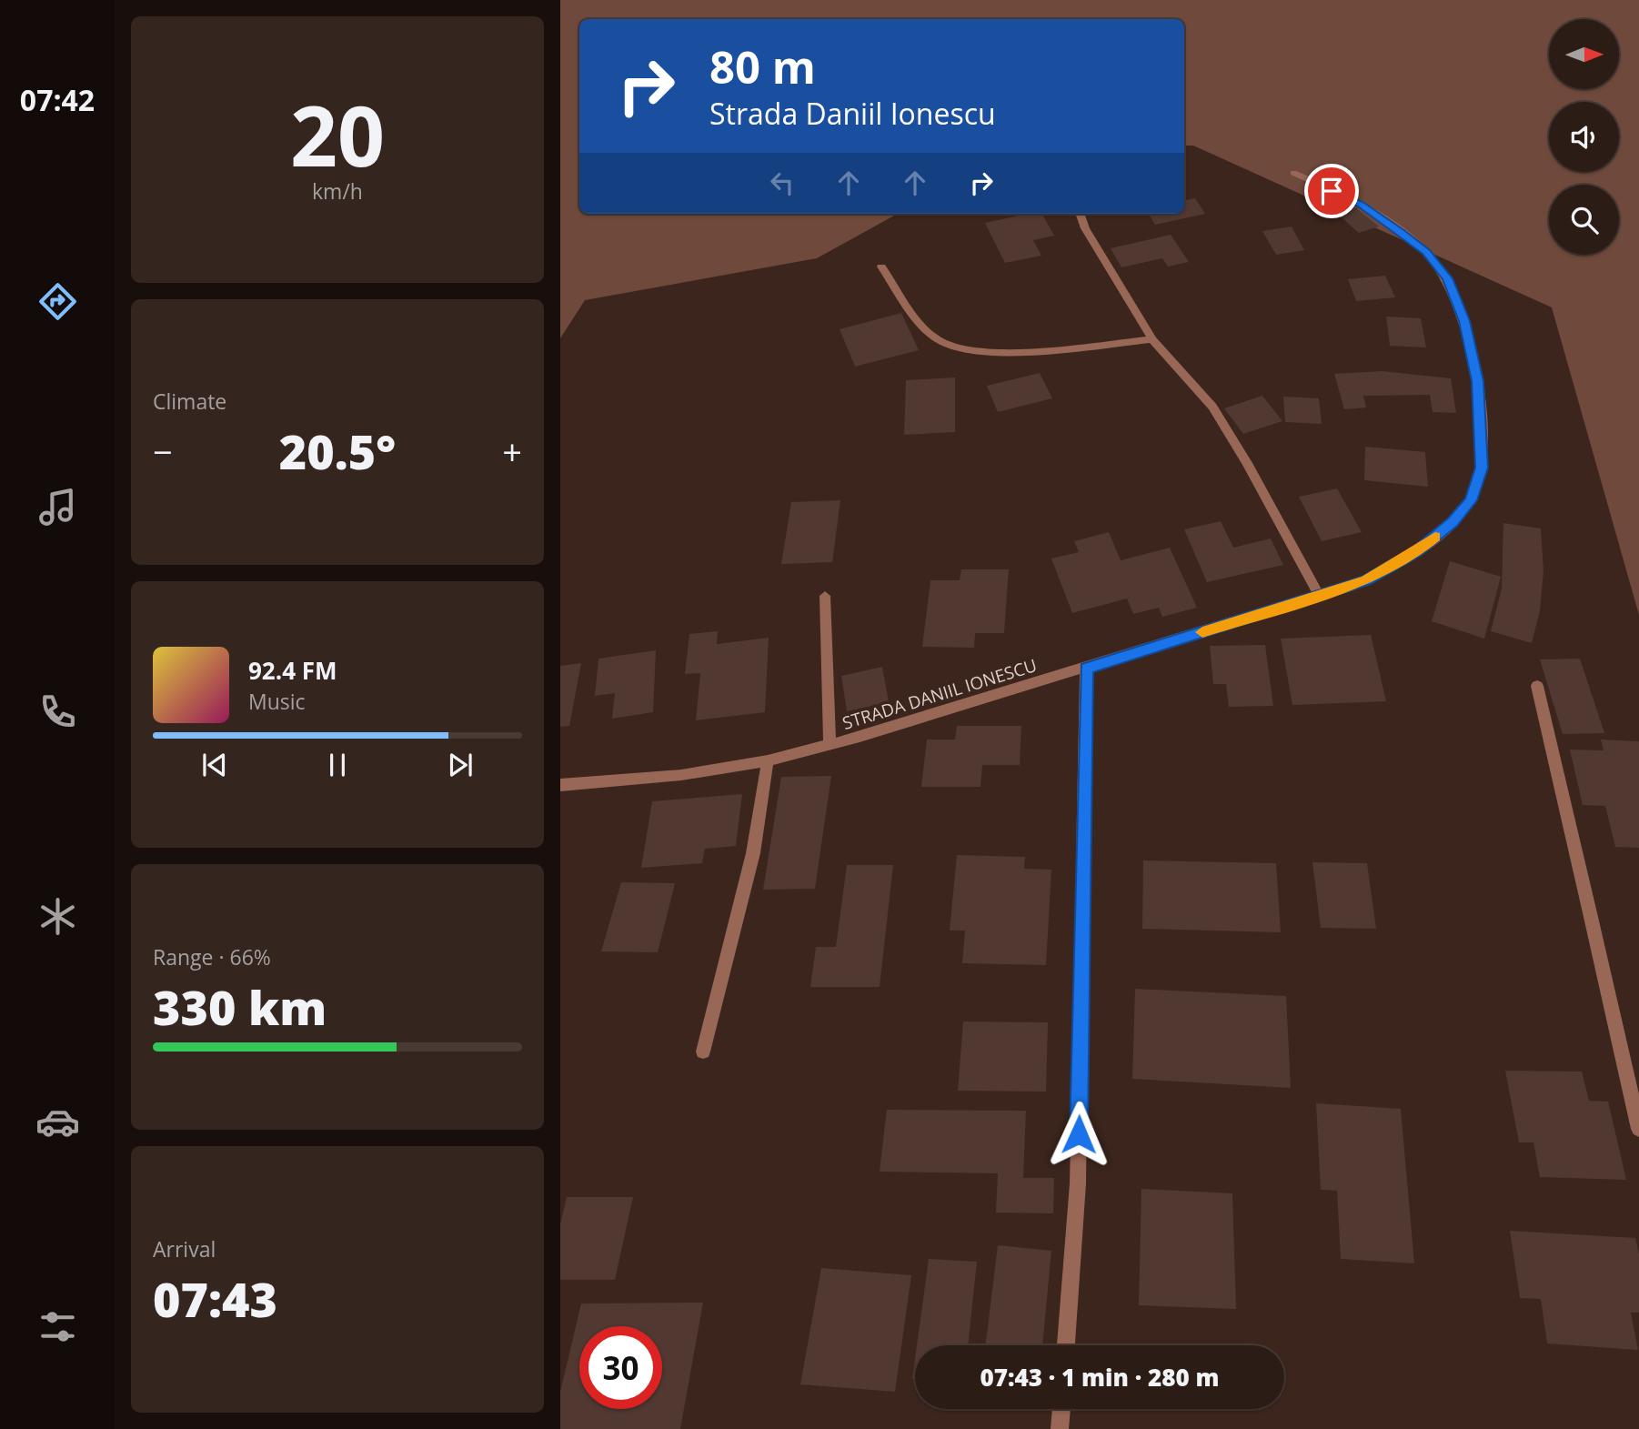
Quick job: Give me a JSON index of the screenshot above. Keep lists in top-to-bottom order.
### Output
{
  "streets": {
    "street": ["STRADA DANIIL IONESCU"]
  },
  "north": "right",
  "page": {
    "tabs": "07:42",
    "tile": [
      ["20", "km/h"],
      "Climate",
      ["Range · 66%", "330 km"],
      ["Arrival", "07:43"]
    ],
    "turn": ["80 m", "Strada Daniil Ionescu"],
    "heat": ["−", "20.5°", "+"],
    "song": ["92.4 FM", "Music"],
    "limit": "30",
    "trip": "07:43 · 1 min · 280 m"
  }
}
